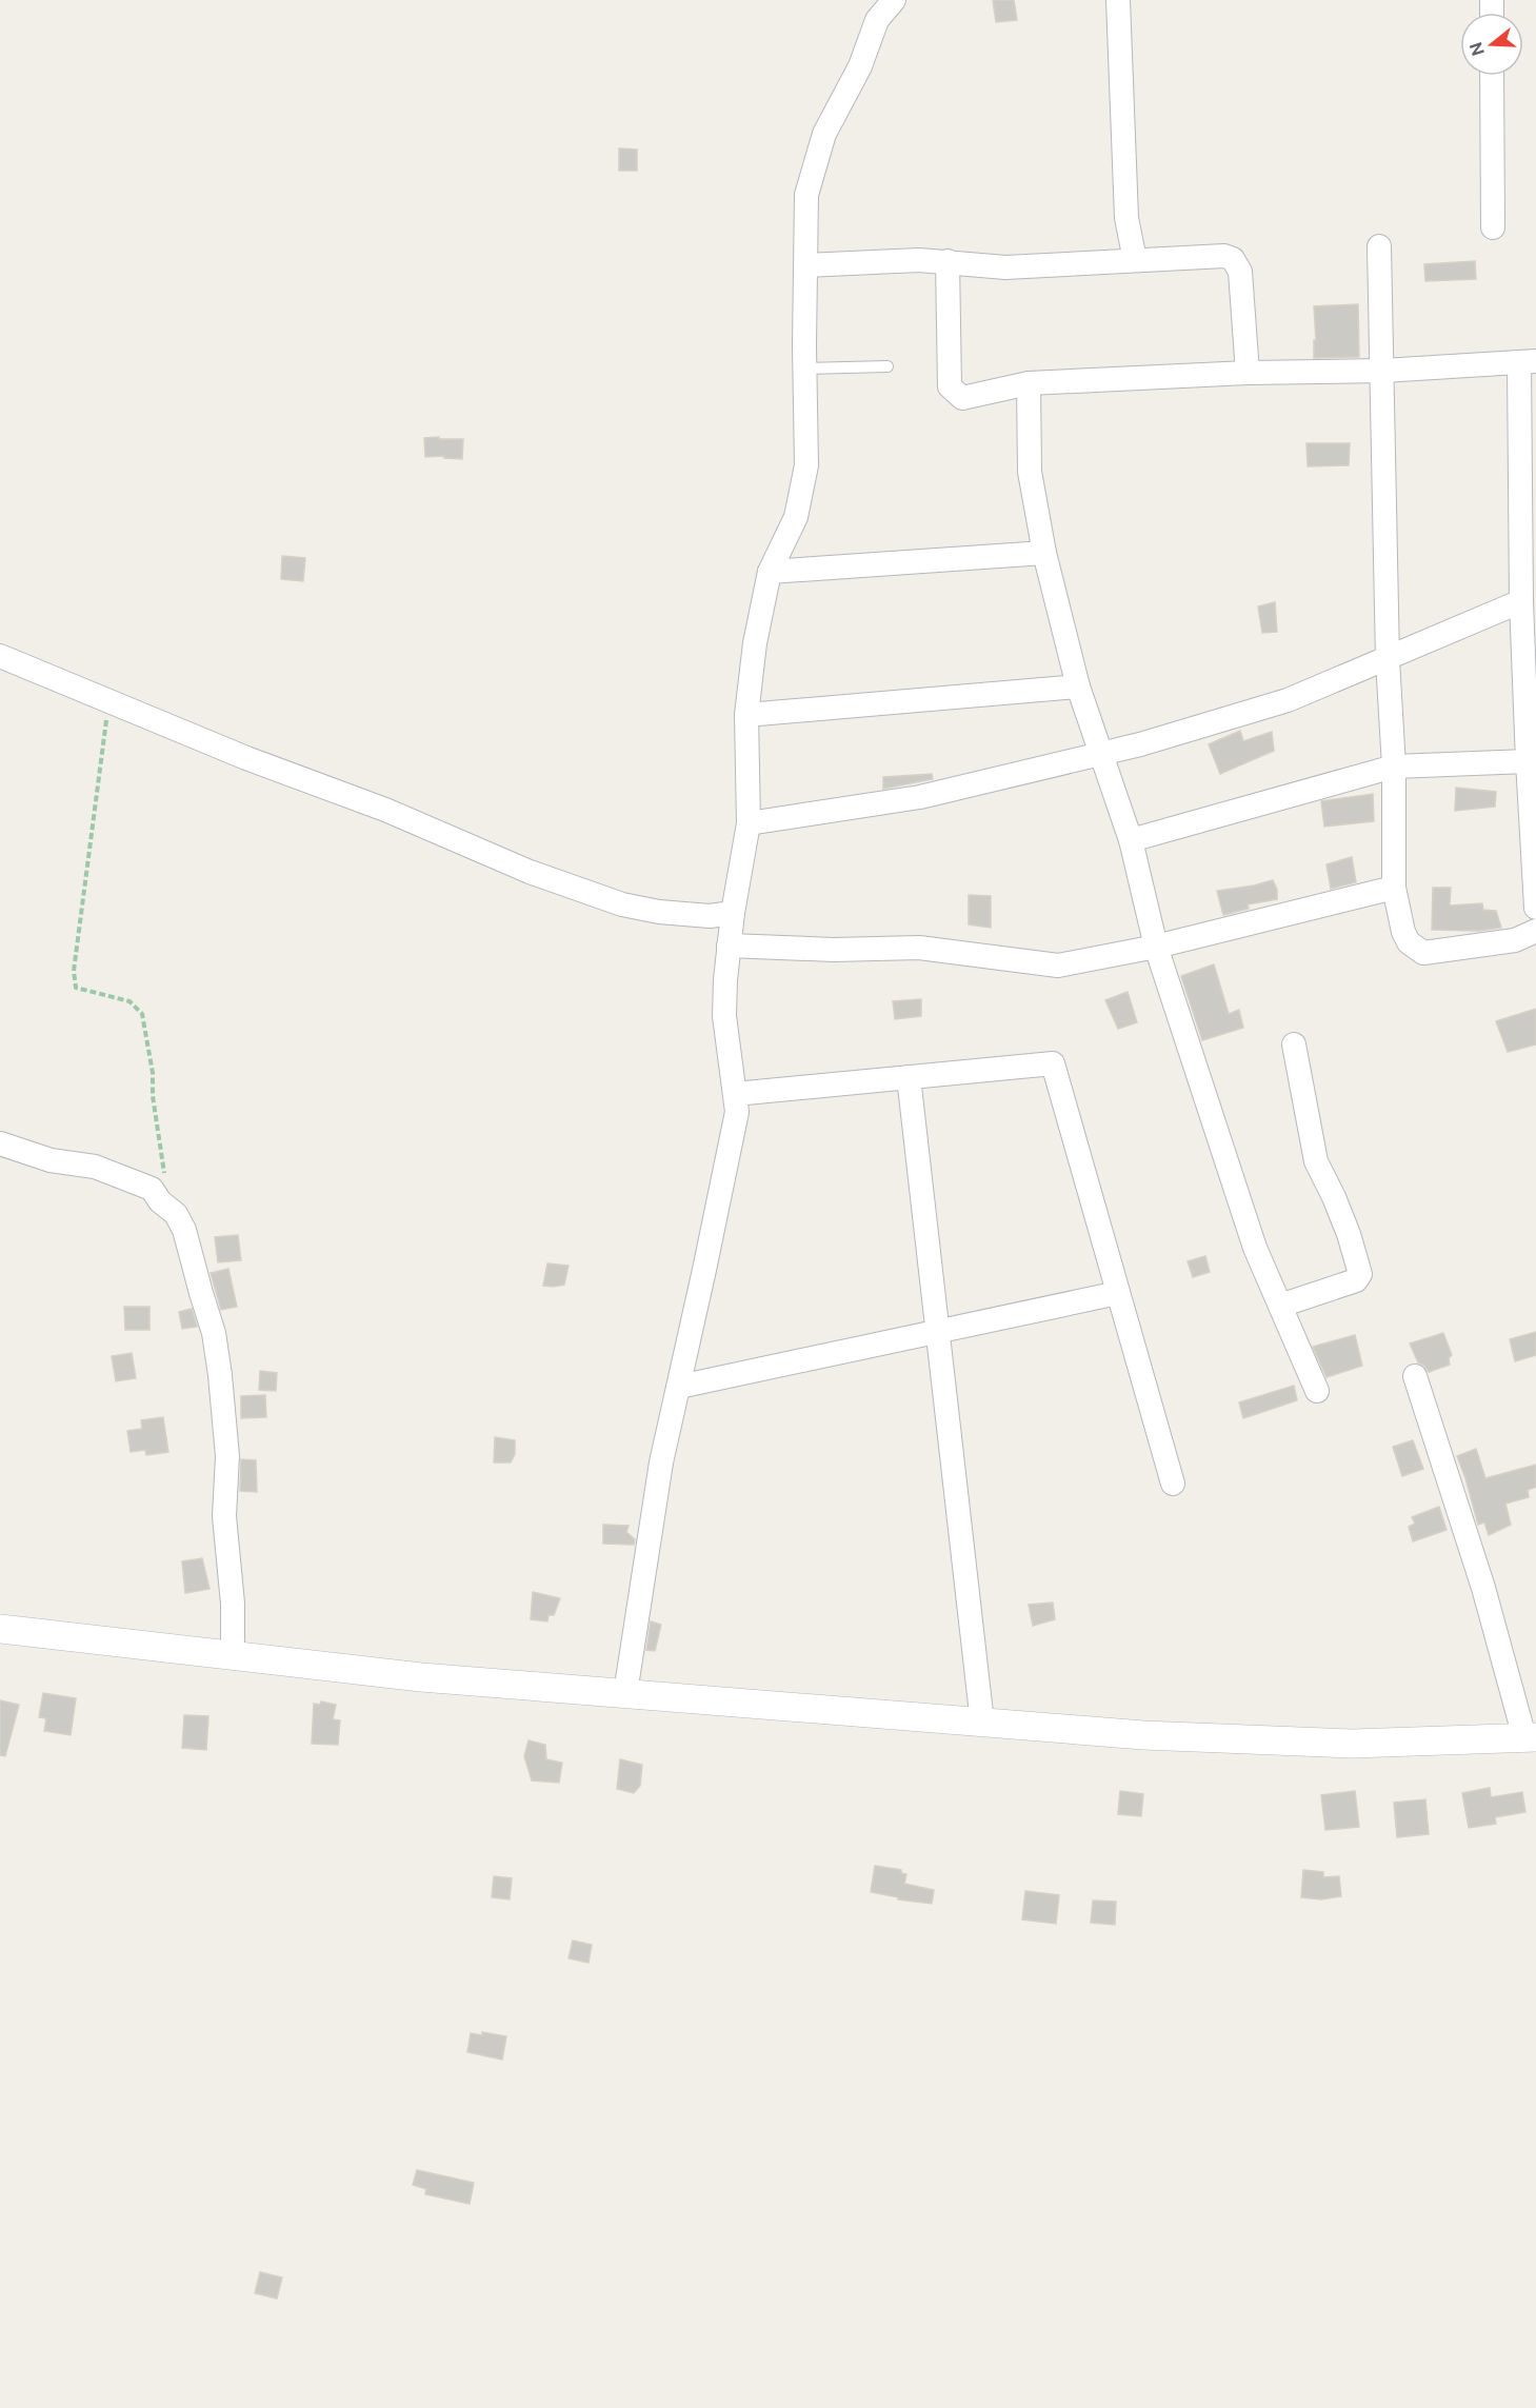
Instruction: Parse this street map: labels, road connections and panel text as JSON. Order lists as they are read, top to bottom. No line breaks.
{"north":"left"}
